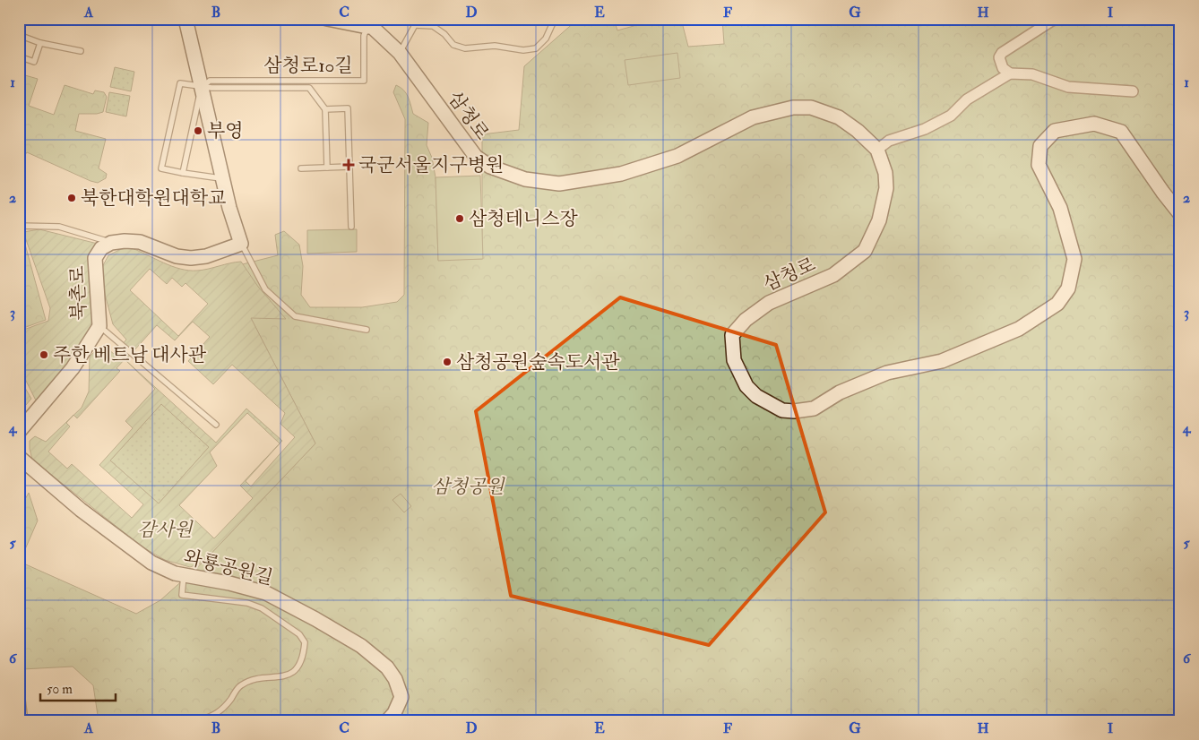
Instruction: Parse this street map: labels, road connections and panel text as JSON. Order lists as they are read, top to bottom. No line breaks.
{"streets":{"street":["삼청로","북촌로","와룡공원길"],"lane":["삼청로10길"]},"crossings":[["삼청로10길","삼청로"]],"parks":["삼청공원","감사원"],"places":{"other":["부영","북한대학원대학교","삼청테니스장","주한 베트남 대사관","삼청공원숲속도서관"],"health":["국군서울지구병원"]},"scale_bar":"50 m","grid":{"columns":["A","B","C","D","E","F","G","H","I"],"rows":["1","2","3","4","5","6"]}}
